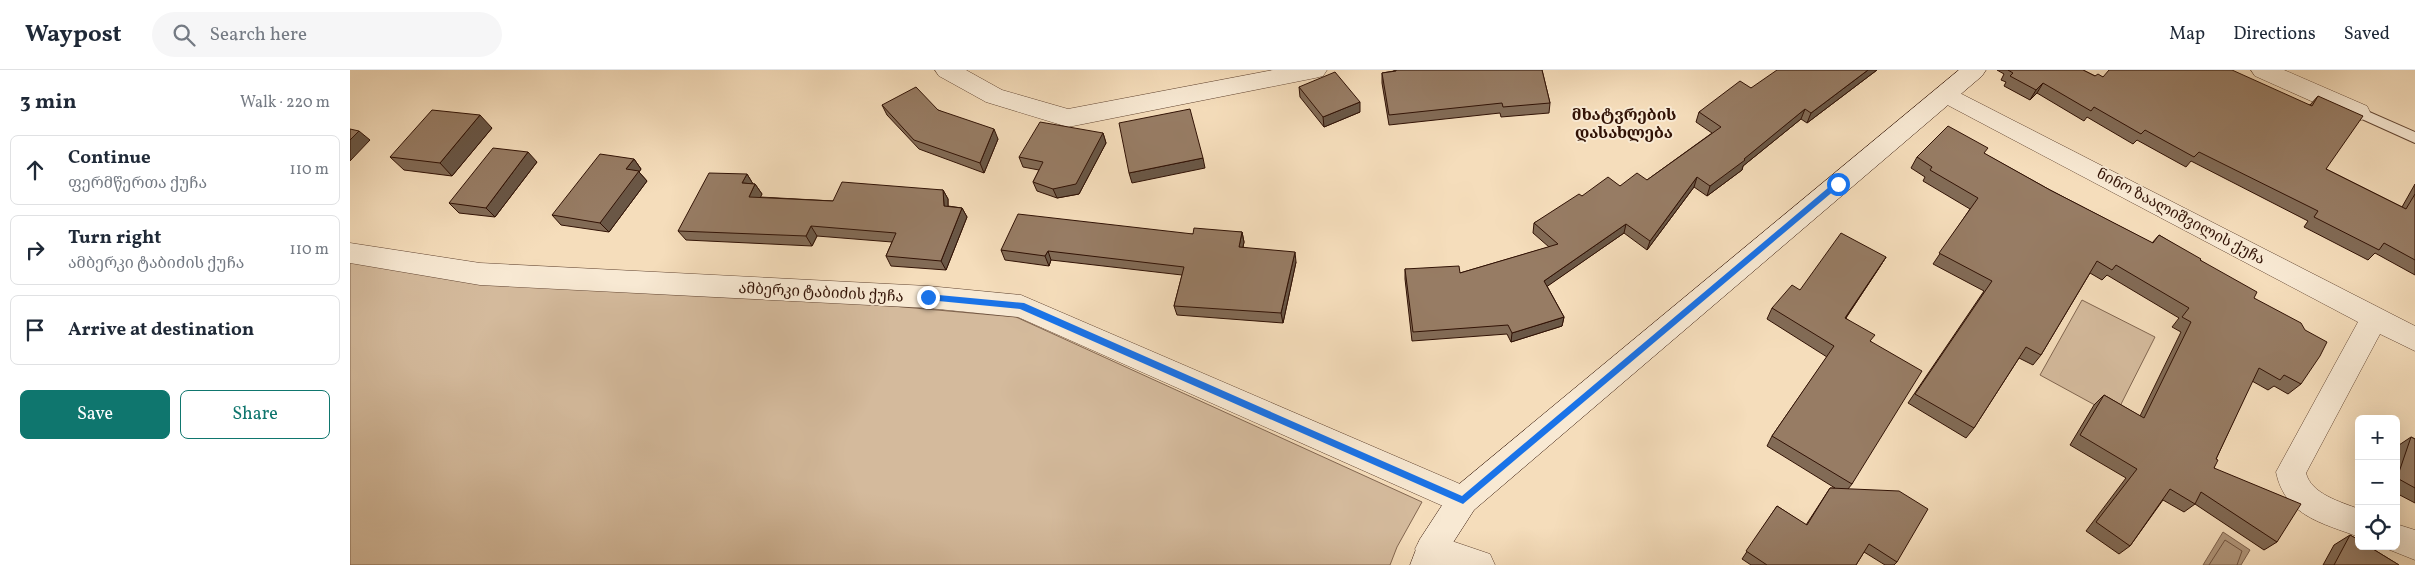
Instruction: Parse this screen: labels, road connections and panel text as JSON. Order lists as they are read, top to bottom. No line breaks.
{"streets":{"street":["ნინო ზაალიშვილის ქუჩა","ამბერკი ტაბიძის ქუჩა"]},"districts":["მხატვრების დასახლება"],"page":{"header":"Waypost","search":"Search here","nav":["Map","Directions","Saved"],"heading":["3 min","Walk · 220 m"],"list":[["Continue","ფერმწერთა ქუჩა","110 m"],["Turn right","ამბერკი ტაბიძის ქუჩა","110 m"],"Arrive at destination"],"buttons":["Save","Share"],"map_buttons":["+","−"]}}
